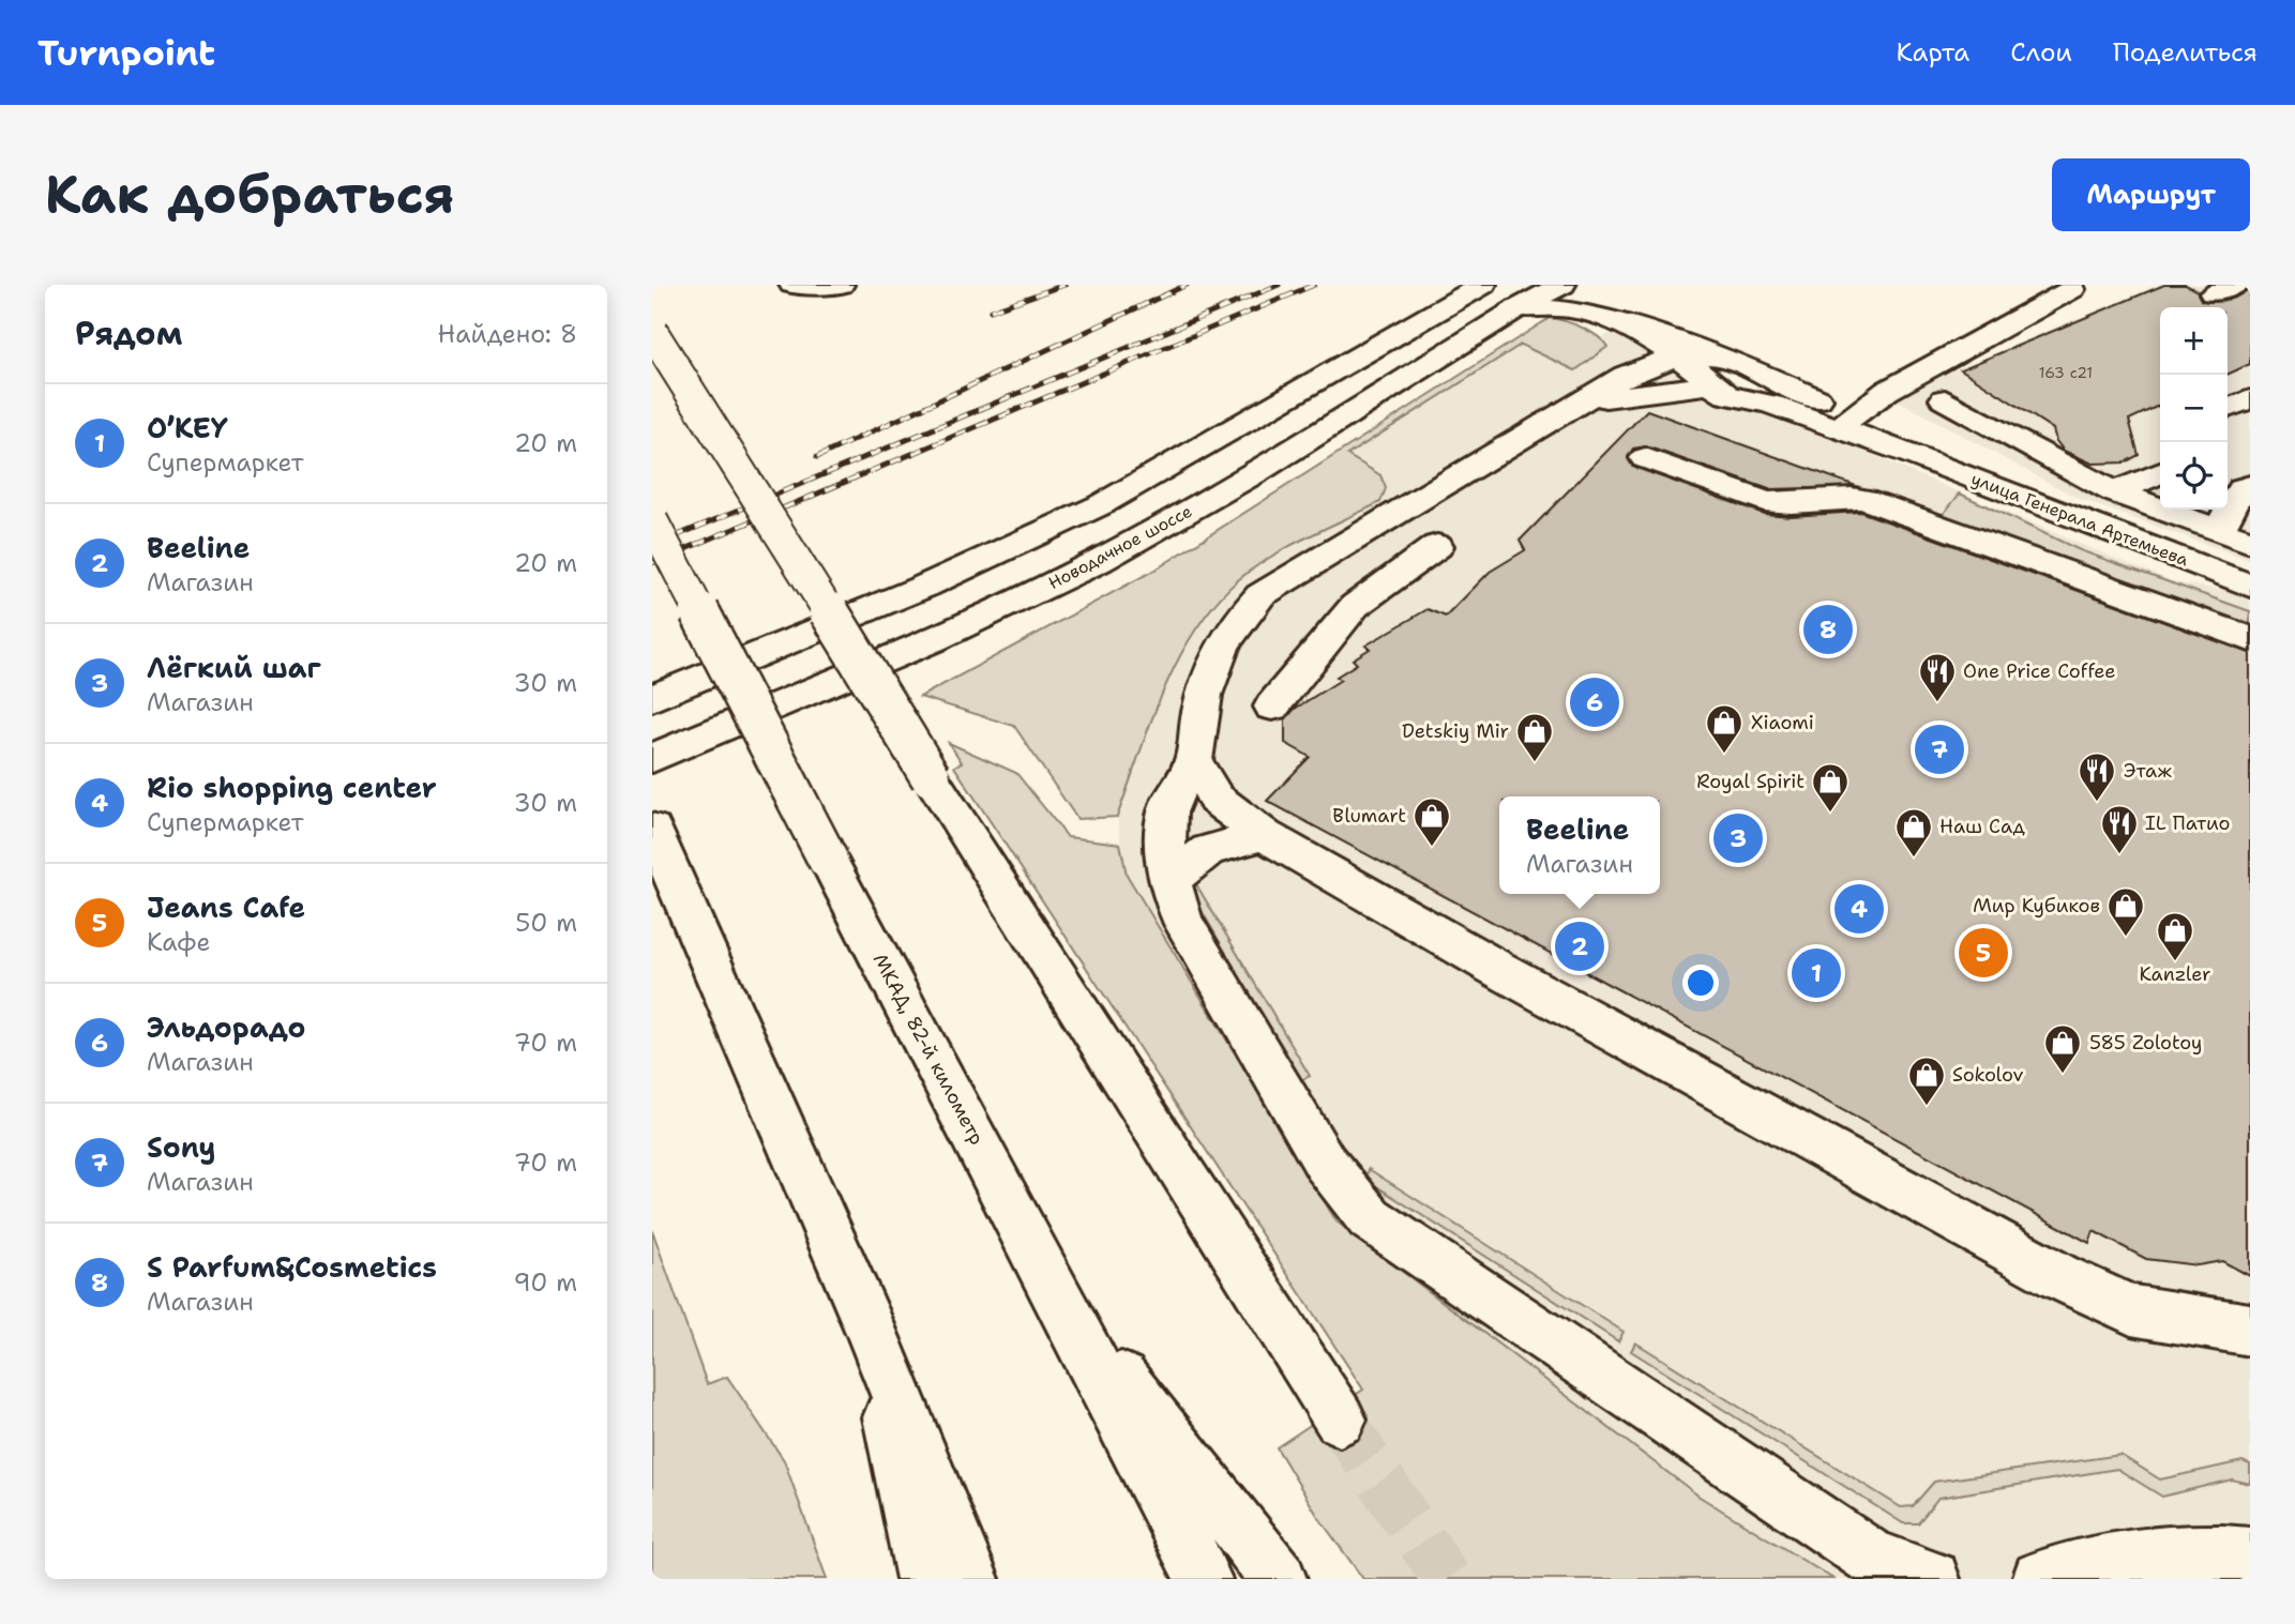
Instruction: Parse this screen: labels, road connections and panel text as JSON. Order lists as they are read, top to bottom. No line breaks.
{"streets":{"main road":["улица Генерала Артемьева","Новодачное шоссе","МКАД, 82-й километр"]},"places":{"restaurant":["One Price Coffee","Этаж","IL Патио"],"shop":["Xiaomi","Detskiy Mir","Royal Spirit","Blumart","Наш Сад","Мир Кубиков","Kanzler","585 Zolotoy","Sokolov"]},"house_numbers":["163 с21"],"page":{"header":"Turnpoint","nav":["Карта","Слои","Поделиться"],"buttons":"Маршрут","title":"Как добраться","heading":["Рядом","Найдено: 8"],"map_buttons":["+","−"],"list":[{"mark":"1","name":"O’KEY","note":"Супермаркет","value":"20 m"},{"mark":"2","name":"Beeline","note":"Магазин","value":"20 m"},{"mark":"3","name":"Лёгкий шаг","note":"Магазин","value":"30 m"},{"mark":"4","name":"Rio shopping center","note":"Супермаркет","value":"30 m"},{"mark":"5","name":"Jeans Cafe","note":"Кафе","value":"50 m"},{"mark":"6","name":"Эльдорадо","note":"Магазин","value":"70 m"},{"mark":"7","name":"Sony","note":"Магазин","value":"70 m"},{"mark":"8","name":"S Parfum&Cosmetics","note":"Магазин","value":"90 m"}],"pins":["8","6","7","3","4","2","5","1"],"popup":["Beeline","Магазин"]}}
